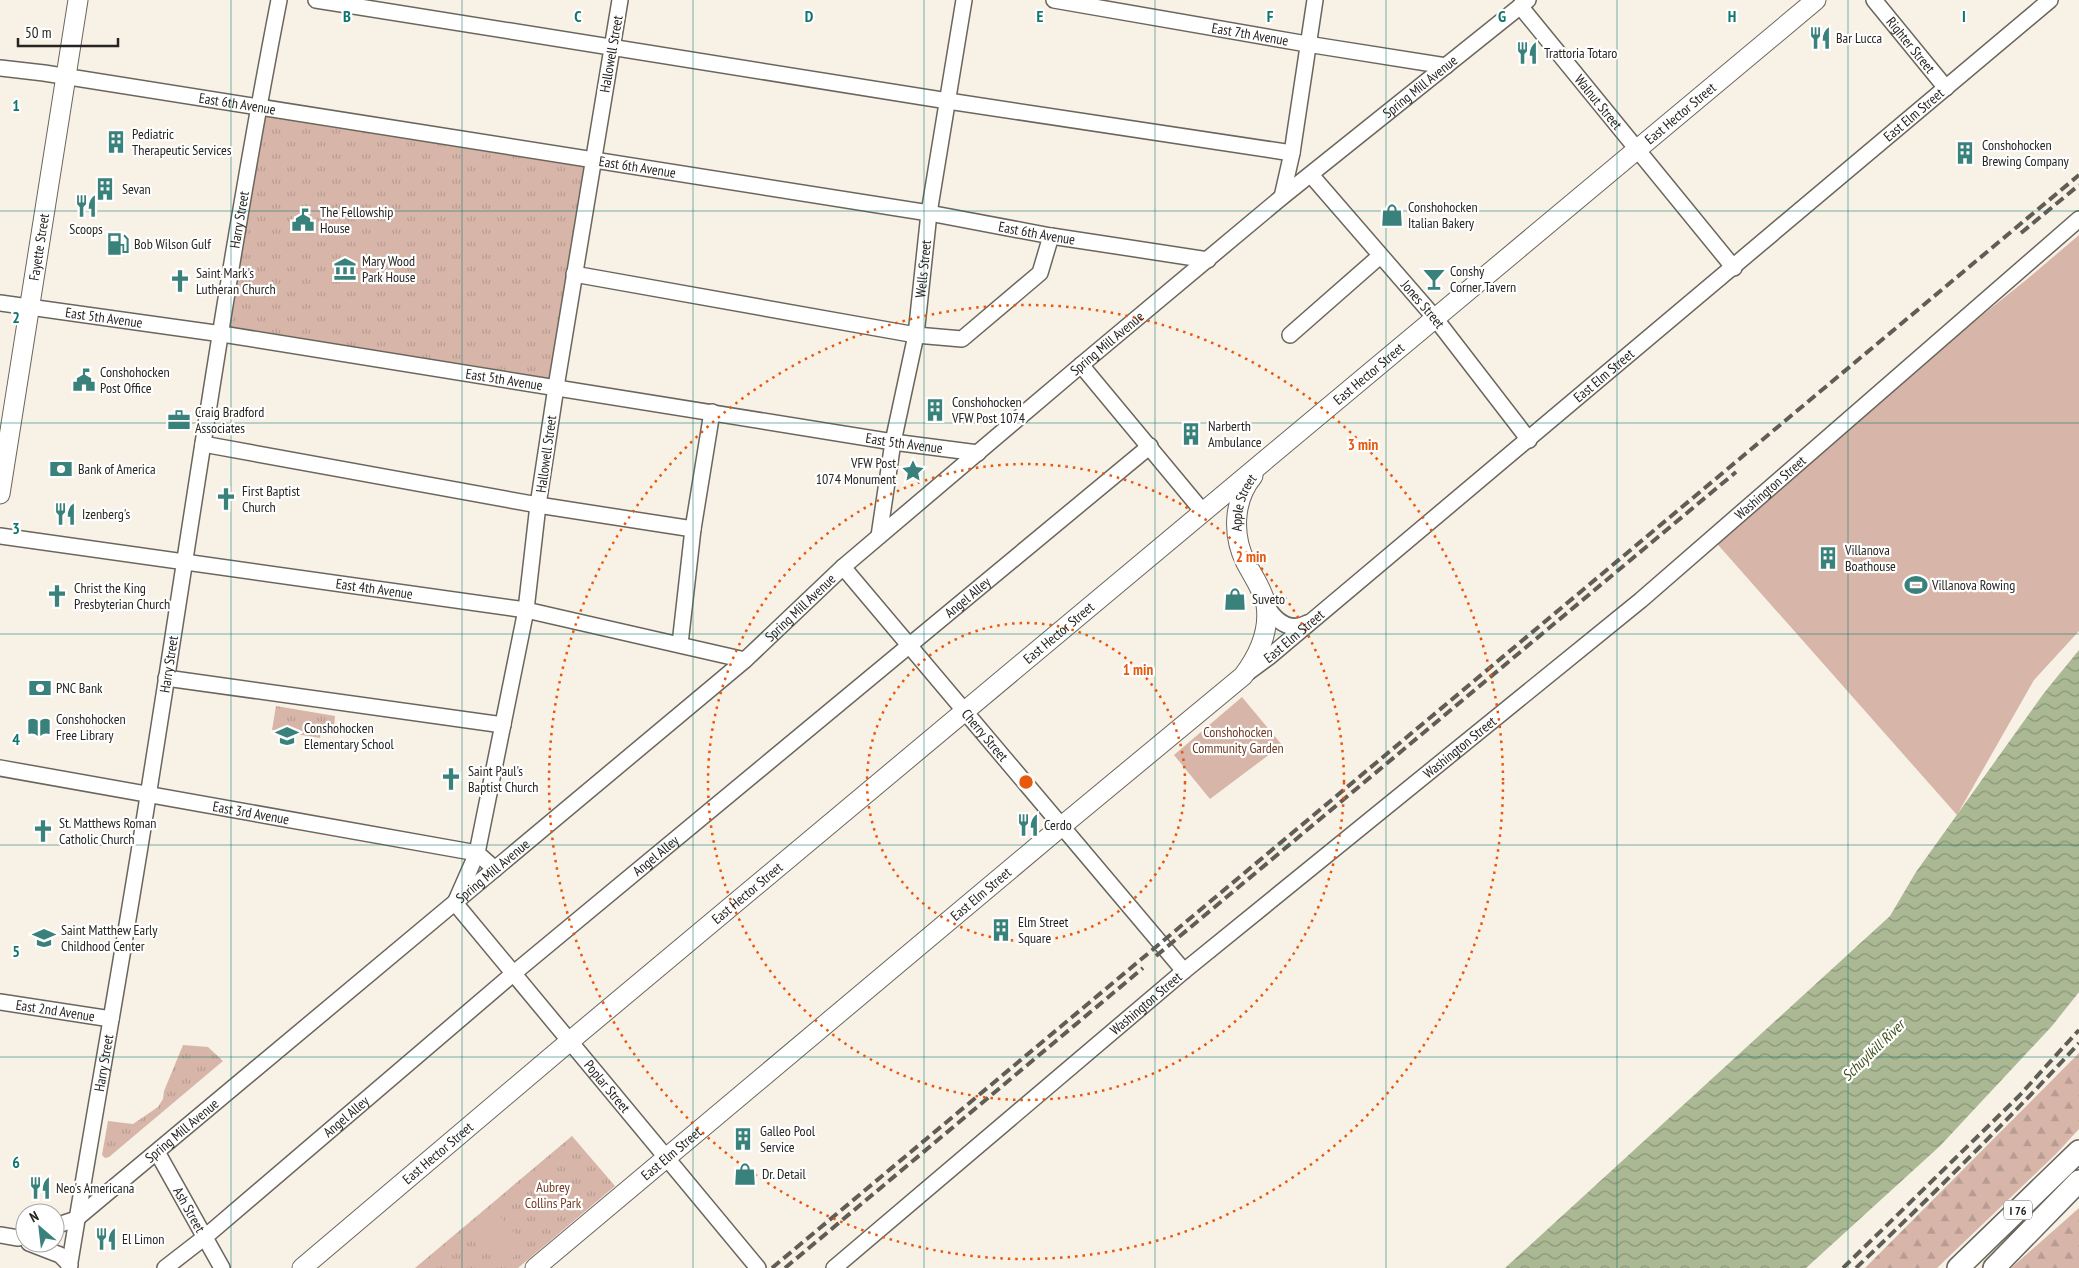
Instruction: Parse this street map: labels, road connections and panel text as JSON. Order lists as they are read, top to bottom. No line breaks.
{"streets":{"highway":["I 76"],"main road":["East Hector Street","East Elm Street","Fayette Street","Apple Street"],"street":["East 7th Avenue","Righter Street","Hallowell Street","Spring Mill Avenue","Walnut Street","East 6th Avenue","Harry Street","Wells Street","Jones Street","East 5th Avenue","Washington Street","East 4th Avenue","Angel Alley","Cherry Street","East 3rd Avenue","East 2nd Avenue","Poplar Street","Ash Street"]},"crossings":[["East 7th Avenue","Spring Mill Avenue"],["Righter Street","East Elm Street"],["Hallowell Street","Spring Mill Avenue"],["Hallowell Street","East 6th Avenue"],["Hallowell Street","East 5th Avenue"],["Hallowell Street","East 4th Avenue"],["Hallowell Street","East 3rd Avenue"],["Hallowell Street","Poplar Street"],["Spring Mill Avenue","Walnut Street"],["Spring Mill Avenue","East 6th Avenue"],["Spring Mill Avenue","Harry Street"],["Spring Mill Avenue","Wells Street"],["Spring Mill Avenue","Jones Street"],["Spring Mill Avenue","East 5th Avenue"],["Spring Mill Avenue","East 4th Avenue"],["Spring Mill Avenue","Cherry Street"],["Spring Mill Avenue","Poplar Street"],["Spring Mill Avenue","Ash Street"],["Walnut Street","East Hector Street"],["Walnut Street","East Elm Street"],["East 6th Avenue","Harry Street"],["East 6th Avenue","Fayette Street"],["East 6th Avenue","Wells Street"],["East Hector Street","Jones Street"],["East Hector Street","Apple Street"],["East Hector Street","Cherry Street"],["East Hector Street","Poplar Street"],["East Elm Street","Jones Street"],["East Elm Street","Apple Street"],["East Elm Street","Cherry Street"],["East Elm Street","Poplar Street"],["Harry Street","East 5th Avenue"],["Harry Street","East 4th Avenue"],["Harry Street","East 3rd Avenue"],["Harry Street","East 2nd Avenue"],["Fayette Street","East 5th Avenue"],["Wells Street","East 5th Avenue"],["Washington Street","Cherry Street"],["Angel Alley","Cherry Street"],["Angel Alley","Poplar Street"],["Angel Alley","Ash Street"]],"water":["Schuylkill River"],"parks":["Conshohocken Community Garden","Aubrey Collins Park"],"places":{"restaurant":["Bar Lucca","Trattoria Totaro","Scoops","Izenberg's","Cerdo","Neo's Americana","El Limon"],"building":["Pediatric Therapeutic Services","Conshohocken Brewing Company","Sevan","Conshohocken VFW Post 1074","Narberth Ambulance","Villanova Boathouse","Elm Street Square","Galleo Pool Service"],"shop":["Conshohocken Italian Bakery","Suveto","Dr. Detail"],"public building":["The Fellowship House","Conshohocken Post Office"],"fuel station":["Bob Wilson Gulf"],"museum":["Mary Wood Park House"],"bar":["Conshy Corner Tavern"],"church":["Saint Mark's Lutheran Church","First Baptist Church","Christ the King Presbyterian Church","Saint Paul's Baptist Church","St. Matthews Roman Catholic Church"],"office":["Craig Bradford Associates"],"bank":["Bank of America","PNC Bank"],"place":["VFW Post 1074 Monument"],"sports":["Villanova Rowing"],"library":["Conshohocken Free Library"],"school or university":["Conshohocken Elementary School","Saint Matthew Early Childhood Center"]},"scale_bar":"50 m","north":"top left","grid":{"columns":["B","C","D","E","F","G","H","I"],"rows":["1","2","3","4","5","6"]},"rings":["3 min","2 min","1 min"]}
